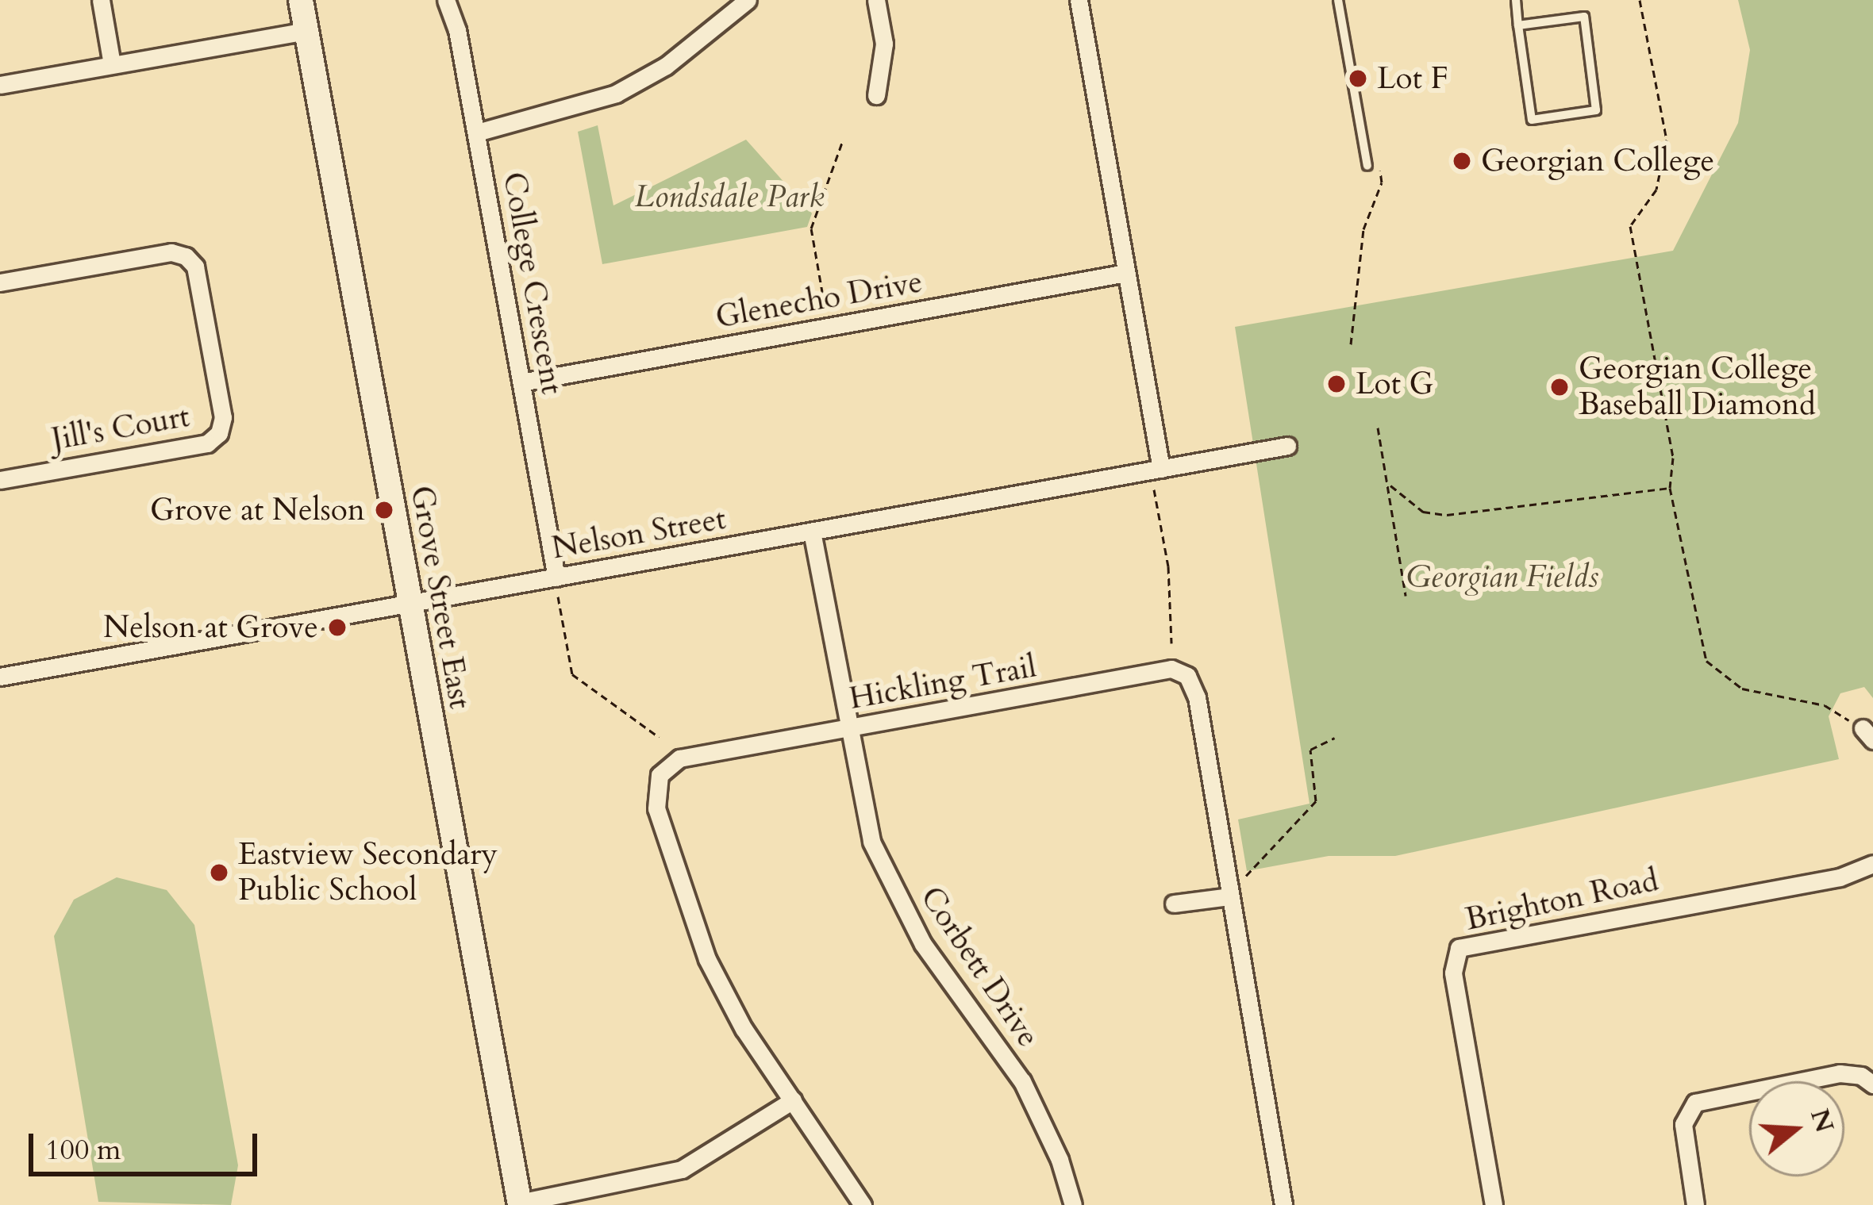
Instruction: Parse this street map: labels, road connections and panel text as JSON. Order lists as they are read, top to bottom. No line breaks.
{"streets":{"street":["College Crescent","Glenecho Drive","Jill's Court","Nelson Street","Grove Street East","Hickling Trail","Brighton Road","Corbett Drive"]},"crossings":[["College Crescent","Glenecho Drive"],["College Crescent","Nelson Street"],["Nelson Street","Grove Street East"],["Nelson Street","Corbett Drive"],["Hickling Trail","Corbett Drive"]],"parks":["Londsdale Park","Georgian Fields"],"places":["Lot F","Georgian College","Lot G","Georgian College Baseball Diamond","Grove at Nelson","Nelson at Grove","Eastview Secondary Public School"],"scale_bar":"100 m","north":"right"}
